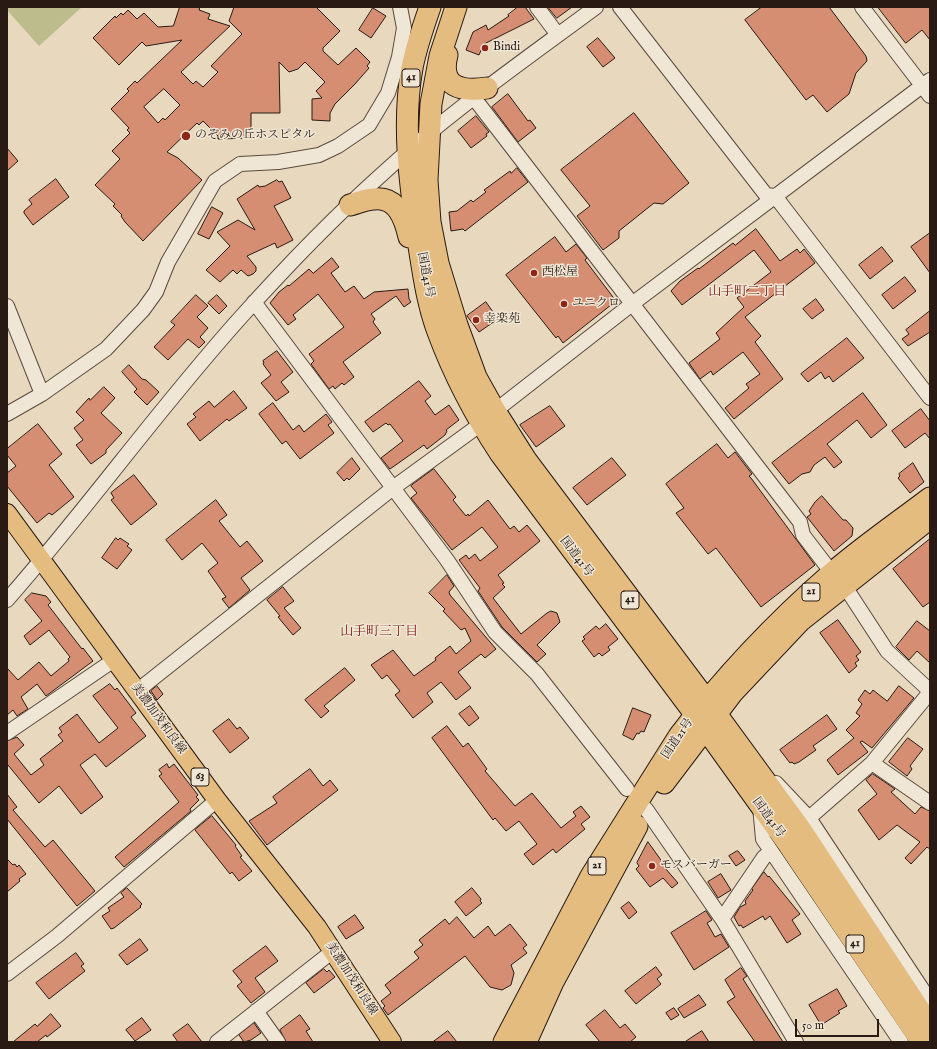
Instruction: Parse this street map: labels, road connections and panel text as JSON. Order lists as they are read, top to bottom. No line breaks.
{"streets":{"highway":["41","国道41号","21","国道21号"],"main road":["美濃加茂和良線","63"]},"crossings":[["国道41号","国道21号"]],"districts":["山手町二丁目","山手町三丁目"],"places":["Bindi","のぞみの丘ホスピタル","西松屋","ユニクロ","幸楽苑","モスバーガー"],"scale_bar":"50 m"}
